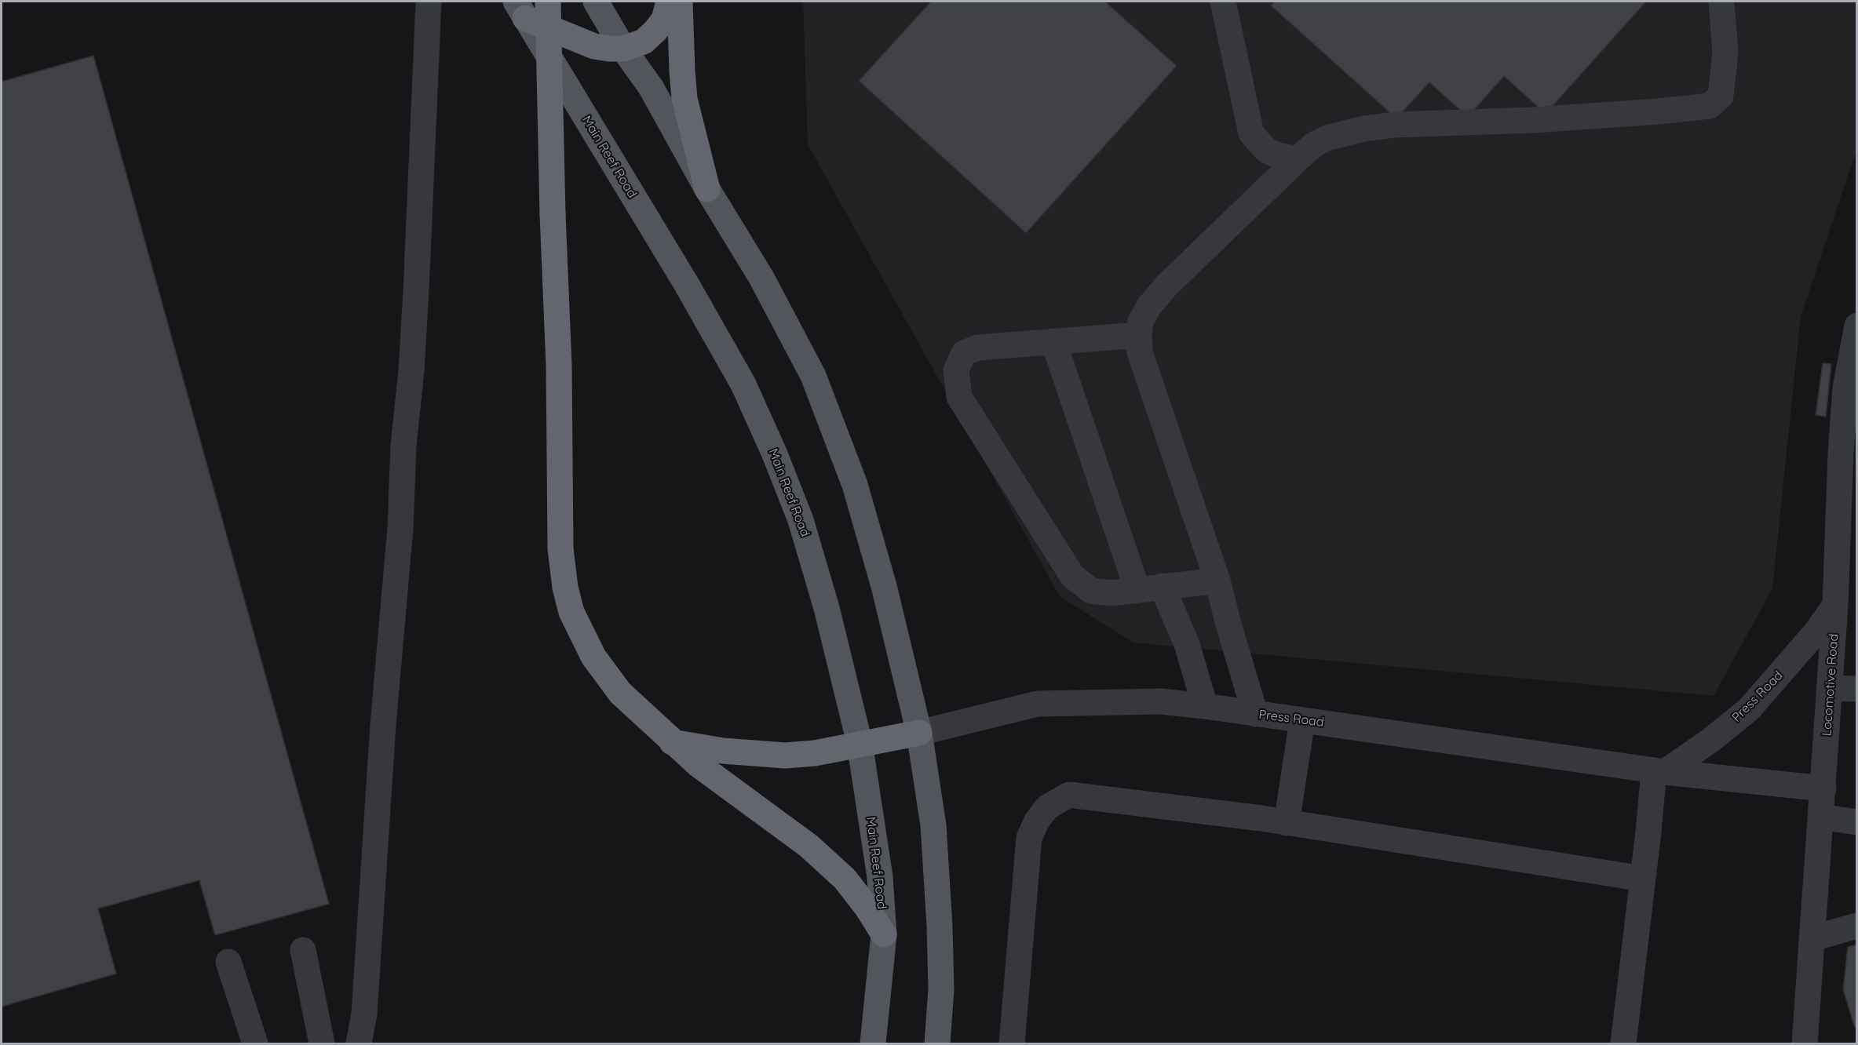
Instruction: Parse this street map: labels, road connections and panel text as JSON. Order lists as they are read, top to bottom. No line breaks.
{"streets":{"main road":["Main Reef Road"],"street":["Locomotive Road","Press Road"]},"crossings":[["Locomotive Road","Press Road"]]}
